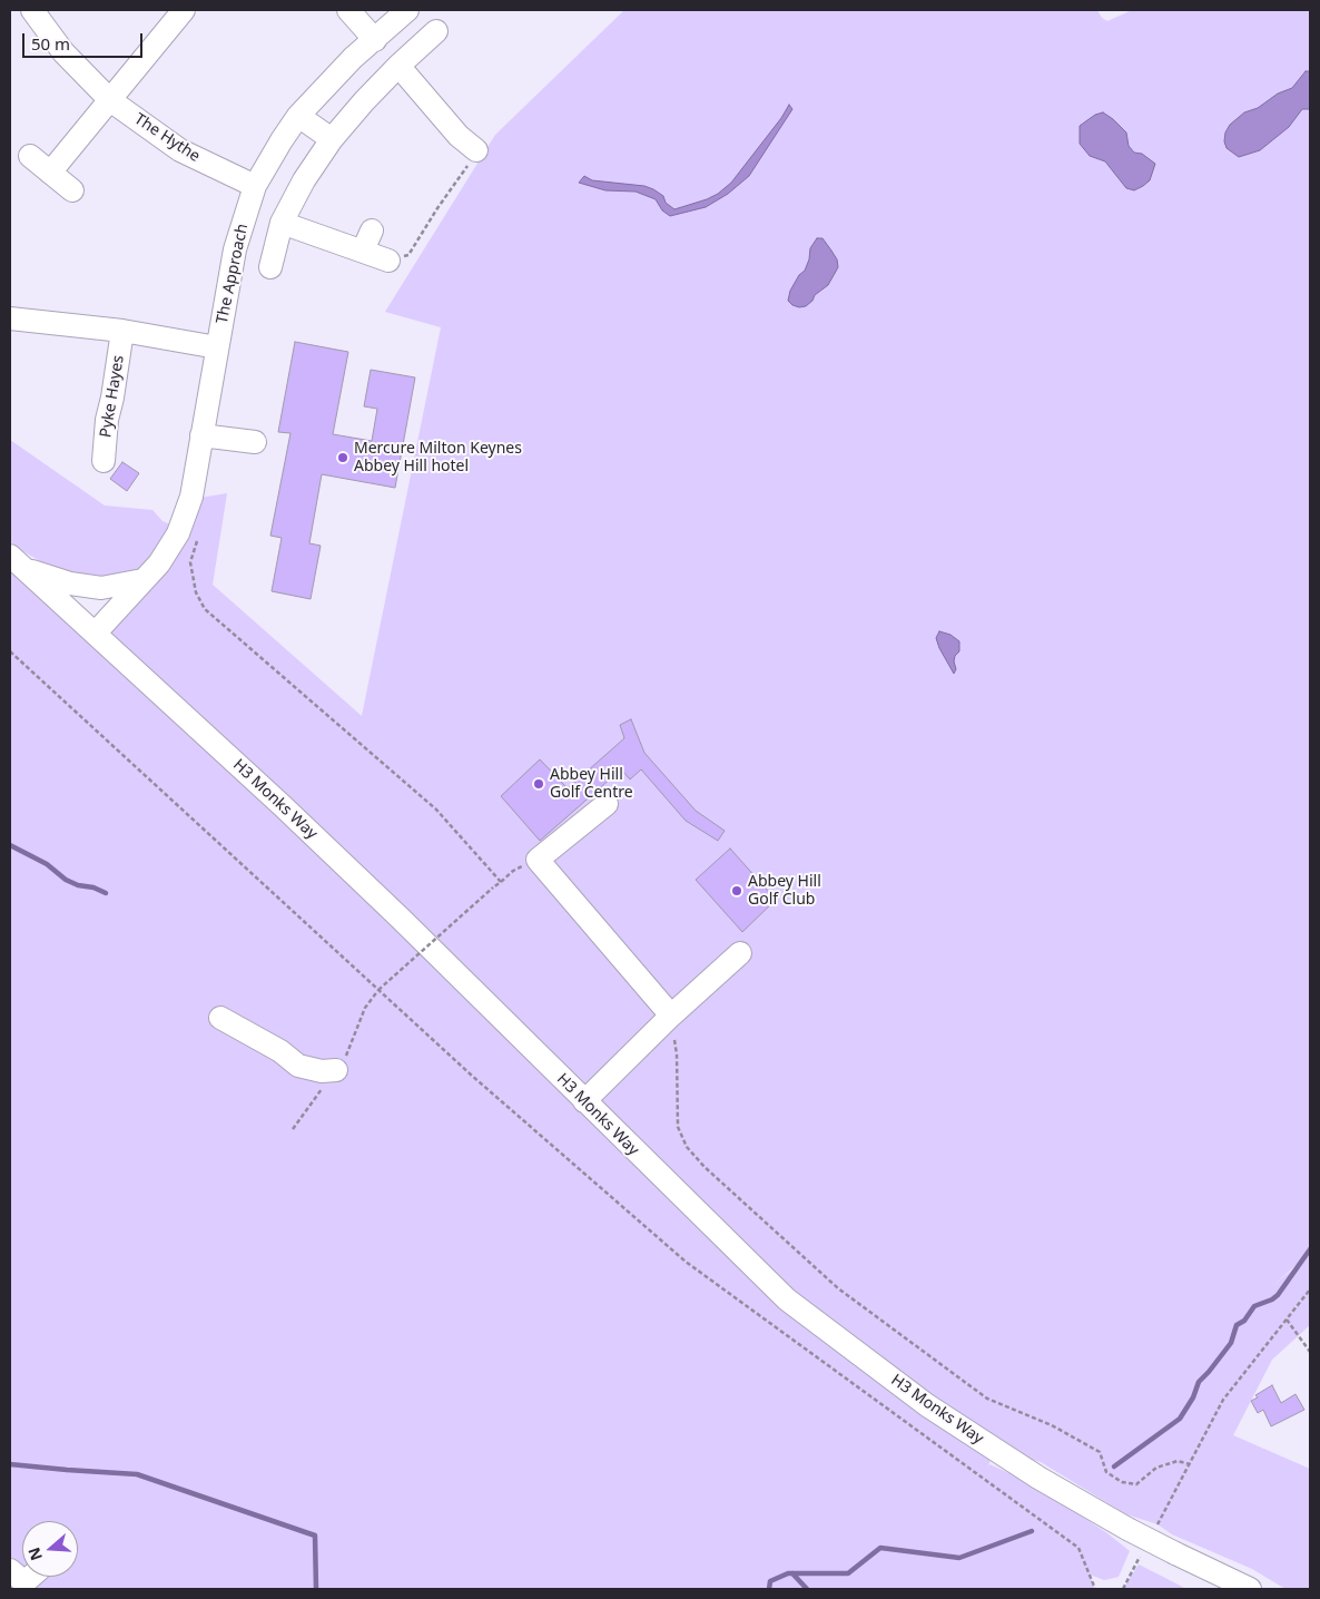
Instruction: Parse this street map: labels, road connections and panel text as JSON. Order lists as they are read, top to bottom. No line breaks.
{"streets":{"street":["The Hythe","The Approach","Pyke Hayes","H3 Monks Way"]},"crossings":[["The Hythe","The Approach"],["The Approach","H3 Monks Way"]],"places":["Mercure Milton Keynes Abbey Hill hotel","Abbey Hill Golf Centre","Abbey Hill Golf Club"],"scale_bar":"50 m","north":"left"}
